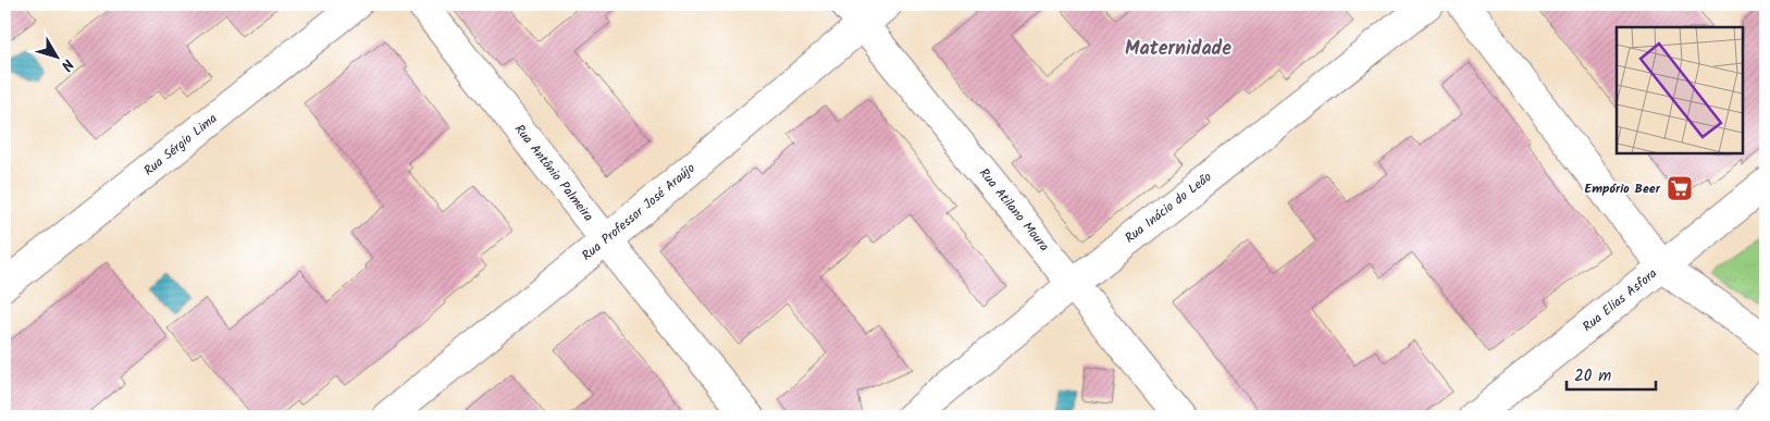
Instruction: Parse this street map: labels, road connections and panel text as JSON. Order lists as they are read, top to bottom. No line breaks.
{"streets":{"street":["Rua Sérgio Lima","Rua Antônio Palmeira","Rua Inácio do Leão","Rua Atilano Moura","Rua Professor José Araújo","Rua Elias Asfora"]},"crossings":[["Rua Antônio Palmeira","Rua Professor José Araújo"],["Rua Inácio do Leão","Rua Atilano Moura"],["Rua Atilano Moura","Rua Professor José Araújo"]],"districts":["Maternidade"],"places":{"supermarket":["Empório Beer"]},"scale_bar":"20 m","north":"bottom right"}
